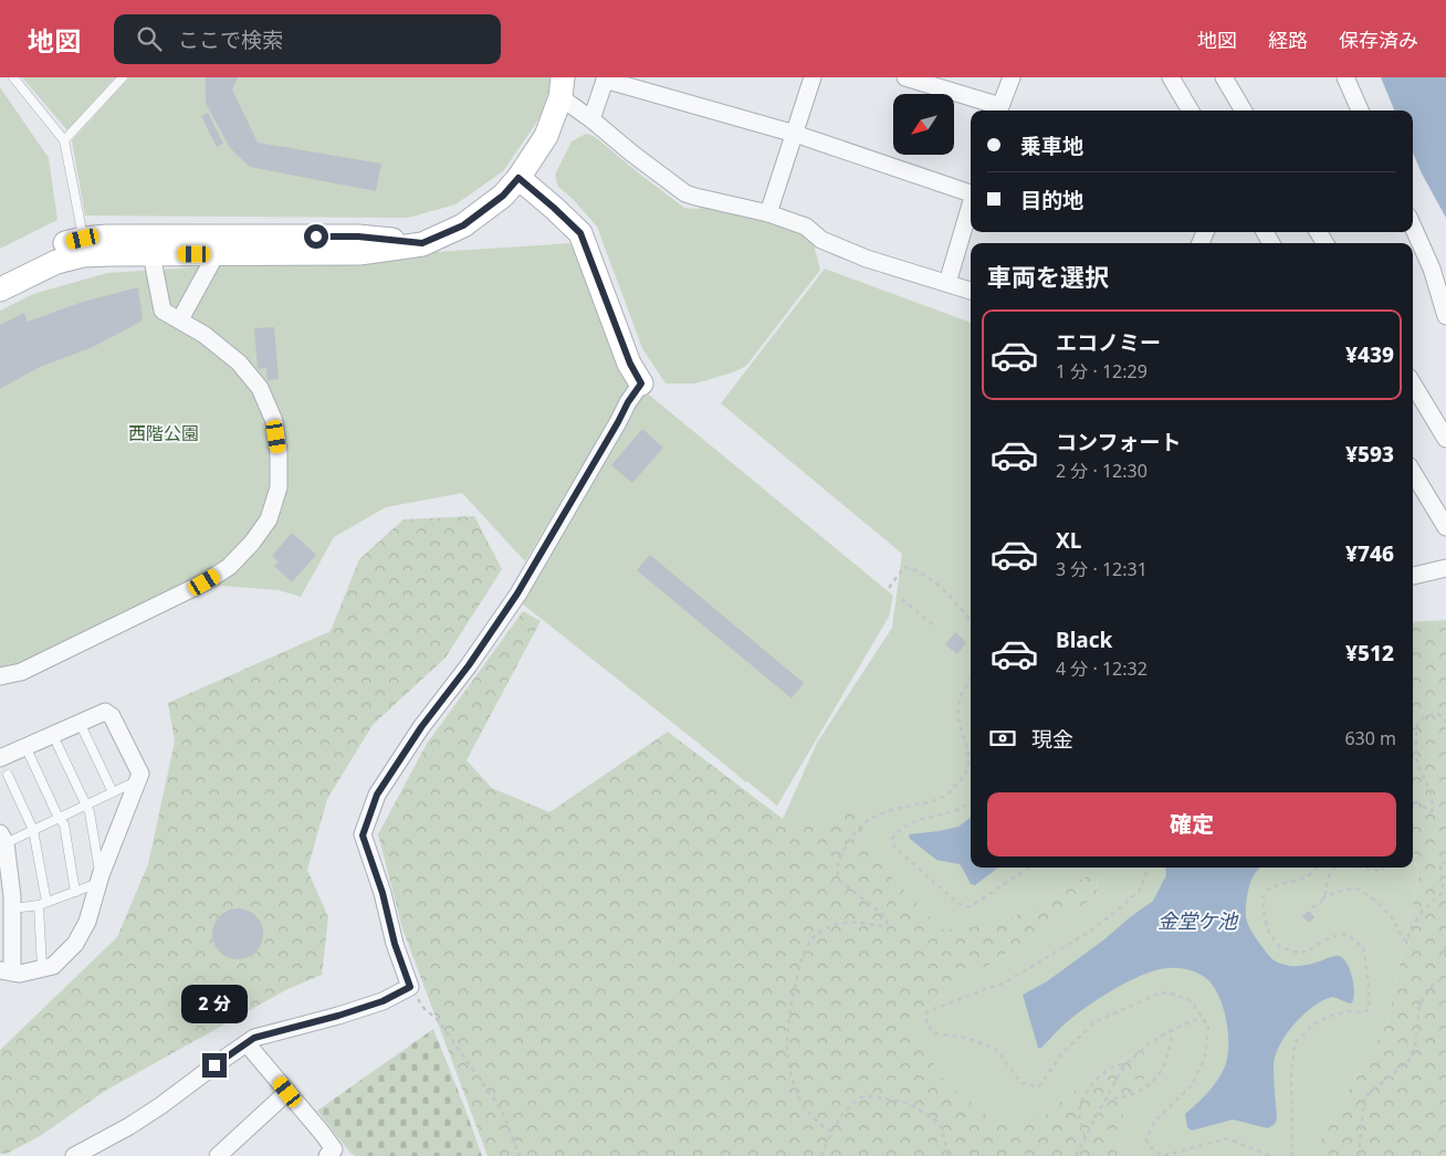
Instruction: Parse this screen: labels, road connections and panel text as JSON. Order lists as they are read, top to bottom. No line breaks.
{"water":["金堂ケ池"],"parks":["西階公園"],"north":"bottom left","page":{"header":"地図","search":"ここで検索","nav":["地図","経路","保存済み"],"banner":["乗車地","目的地"],"heading":"車両を選択","list":[{"name":"エコノミー","note":"1 分 · 12:29","value":"¥439"},{"name":"コンフォート","note":"2 分 · 12:30","value":"¥593"},{"name":"XL","note":"3 分 · 12:31","value":"¥746"},{"name":"Black","note":"4 分 · 12:32","value":"¥512"}],"pay":["現金","630 m"],"buttons":"確定","bubble":"2 分"}}
